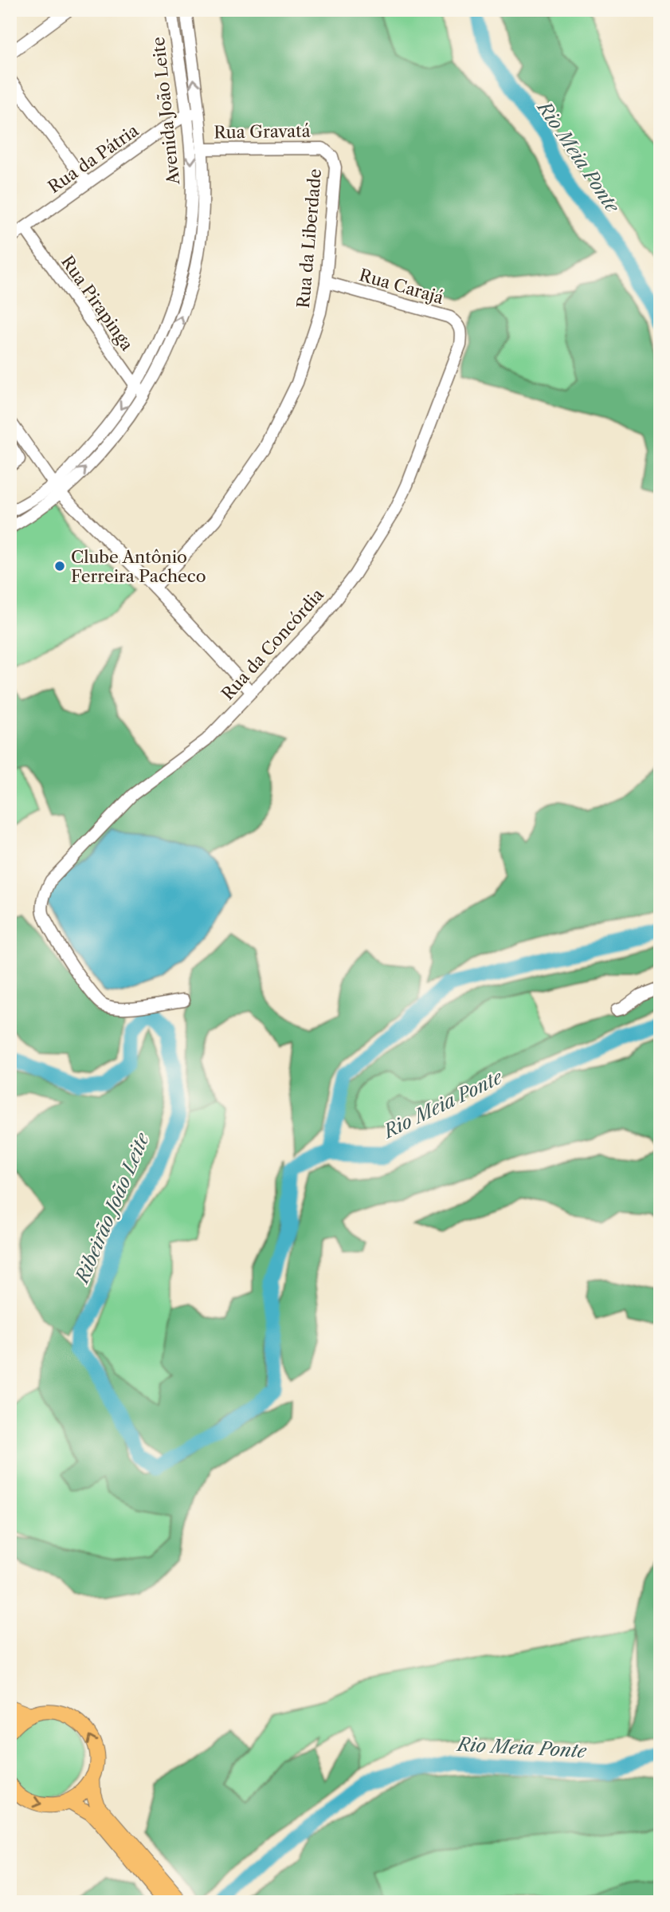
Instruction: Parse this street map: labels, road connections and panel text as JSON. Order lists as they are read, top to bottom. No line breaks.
{"streets":{"street":["Avenida João Leite","Rua Gravatá","Rua da Pátria","Rua da Liberdade","Rua Carajá","Rua Pirapinga","Rua da Concórdia"]},"crossings":[["Avenida João Leite","Rua Gravatá"],["Avenida João Leite","Rua da Pátria"],["Avenida João Leite","Rua Pirapinga"],["Rua Gravatá","Rua da Liberdade"],["Rua da Pátria","Rua Pirapinga"],["Rua da Liberdade","Rua Carajá"],["Rua Carajá","Rua da Concórdia"]],"water":["Rio Meia Ponte","Ribeirão João Leite"],"places":["Clube Antônio Ferreira Pacheco"]}
